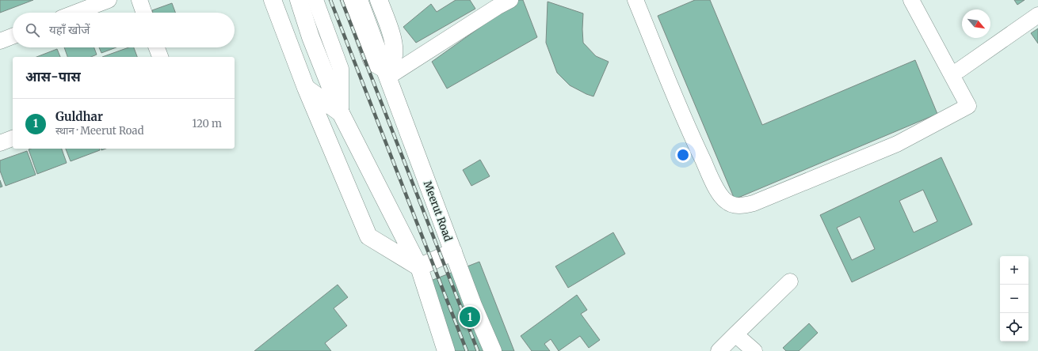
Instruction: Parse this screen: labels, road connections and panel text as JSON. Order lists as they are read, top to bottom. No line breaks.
{"streets":{"main road":["Meerut Road"]},"north":"bottom right","page":{"search":"यहाँ खोजें","heading":"आस-पास","list":[{"mark":"1","name":"Guldhar","note":"स्थान · Meerut Road","value":"120 m"}],"map_buttons":["+","−"],"pins":"1"}}
